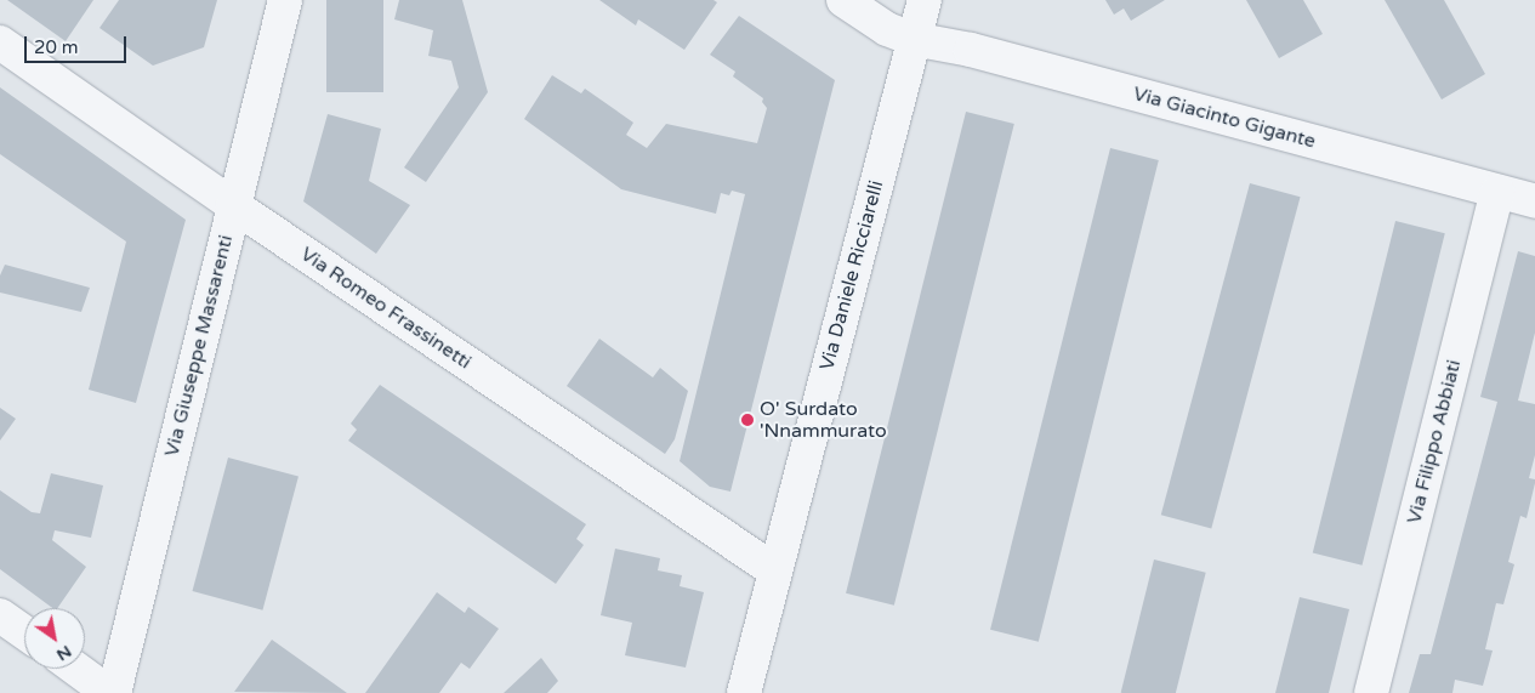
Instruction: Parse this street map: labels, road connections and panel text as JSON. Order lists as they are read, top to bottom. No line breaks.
{"streets":{"street":["Via Giacinto Gigante","Via Daniele Ricciarelli","Via Romeo Frassinetti","Via Giuseppe Massarenti","Via Filippo Abbiati"]},"crossings":[["Via Giacinto Gigante","Via Daniele Ricciarelli"],["Via Giacinto Gigante","Via Filippo Abbiati"],["Via Daniele Ricciarelli","Via Romeo Frassinetti"],["Via Romeo Frassinetti","Via Giuseppe Massarenti"]],"places":["O' Surdato 'Nnammurato"],"scale_bar":"20 m","north":"bottom right"}
